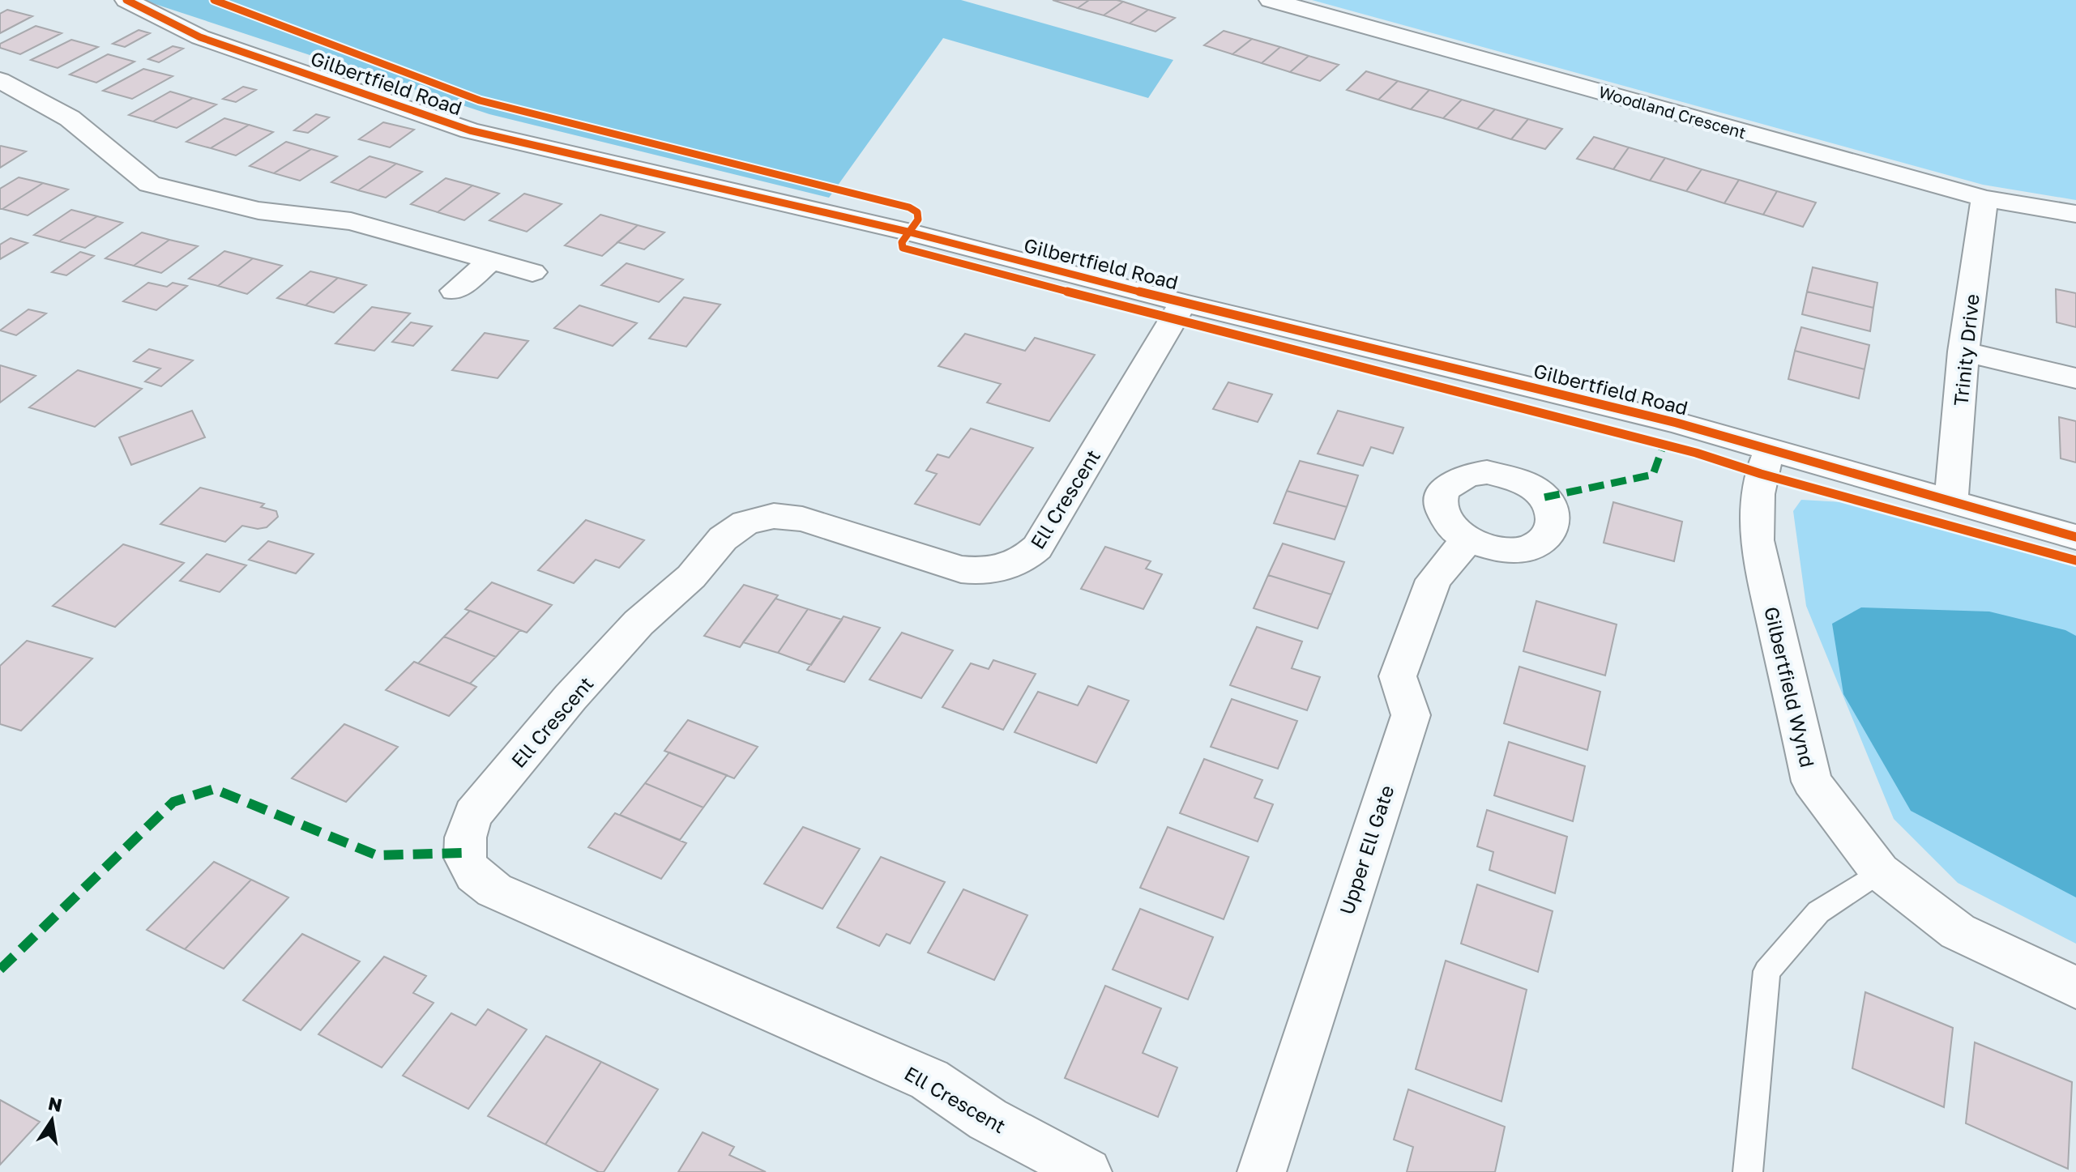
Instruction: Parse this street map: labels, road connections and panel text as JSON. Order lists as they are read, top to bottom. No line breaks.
{"streets":{"street":["Gilbertfield Road","Woodland Crescent","Trinity Drive","Ell Crescent","Gilbertfield Wynd","Upper Ell Gate"]},"crossings":[["Gilbertfield Road","Trinity Drive"],["Gilbertfield Road","Ell Crescent"],["Gilbertfield Road","Gilbertfield Wynd"],["Woodland Crescent","Trinity Drive"]],"north":"top"}
